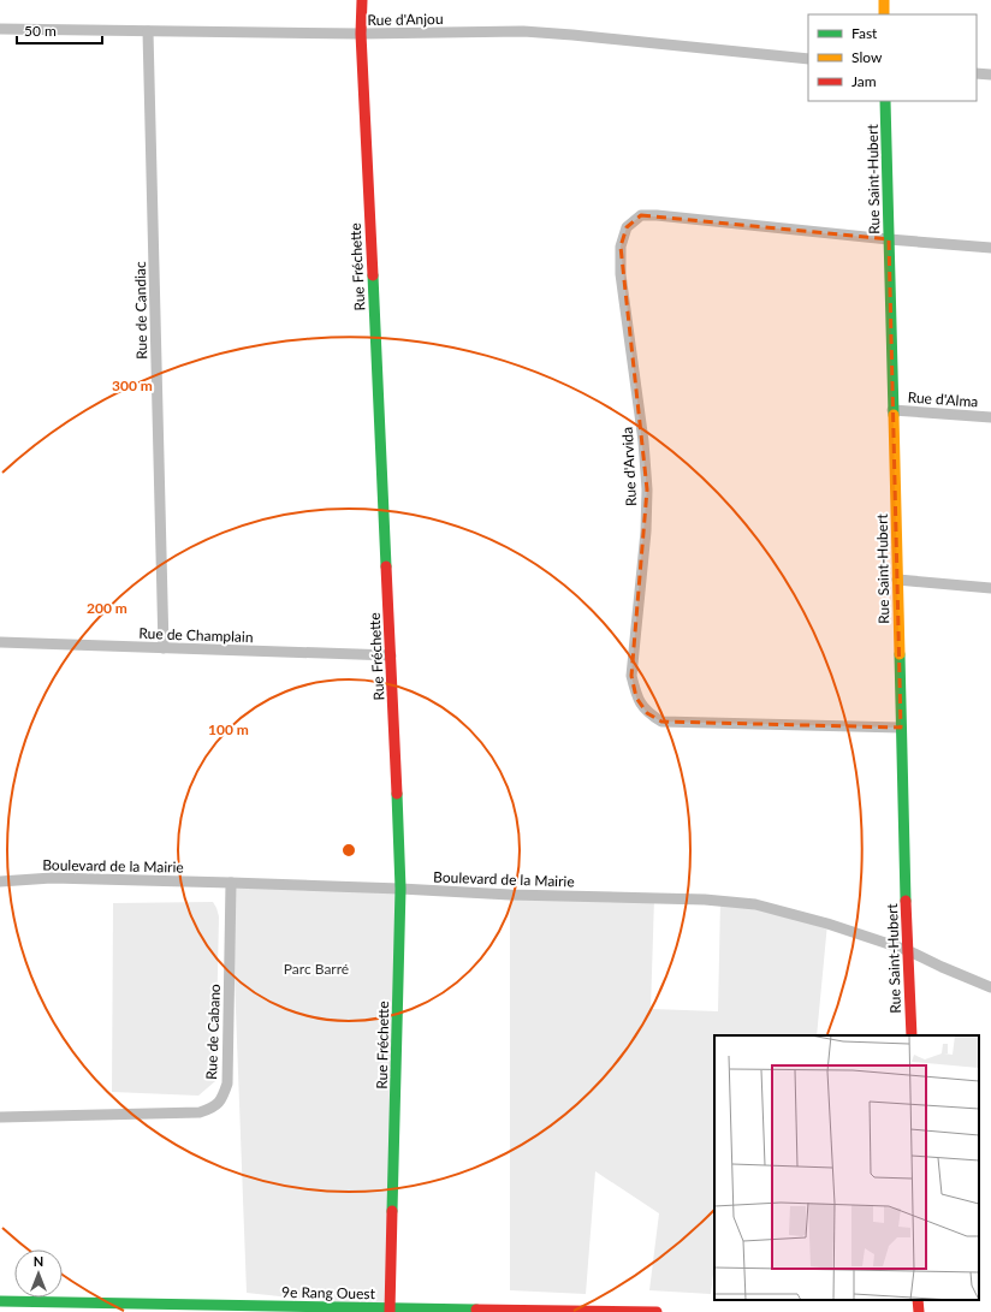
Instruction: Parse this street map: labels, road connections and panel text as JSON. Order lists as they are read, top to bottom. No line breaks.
{"streets":{"street":["Rue d'Anjou","Rue Saint-Hubert","Rue Fréchette","Rue de Candiac","Rue d'Alma","Rue d'Arvida","Rue de Champlain","Boulevard de la Mairie","Rue de Cabano","9e Rang Ouest"]},"crossings":[["Rue d'Anjou","Rue Fréchette"],["Rue d'Anjou","Rue de Candiac"],["Rue Saint-Hubert","Rue d'Alma"],["Rue Saint-Hubert","Rue d'Arvida"],["Rue Saint-Hubert","Boulevard de la Mairie"],["Rue Fréchette","Rue de Champlain"],["Rue Fréchette","Boulevard de la Mairie"],["Rue Fréchette","9e Rang Ouest"],["Rue de Candiac","Rue de Champlain"],["Boulevard de la Mairie","Rue de Cabano"]],"parks":["Parc Barré"],"legend":["Fast","Slow","Jam"],"scale_bar":"50 m","north":"top","rings":["300 m","200 m","100 m"]}
